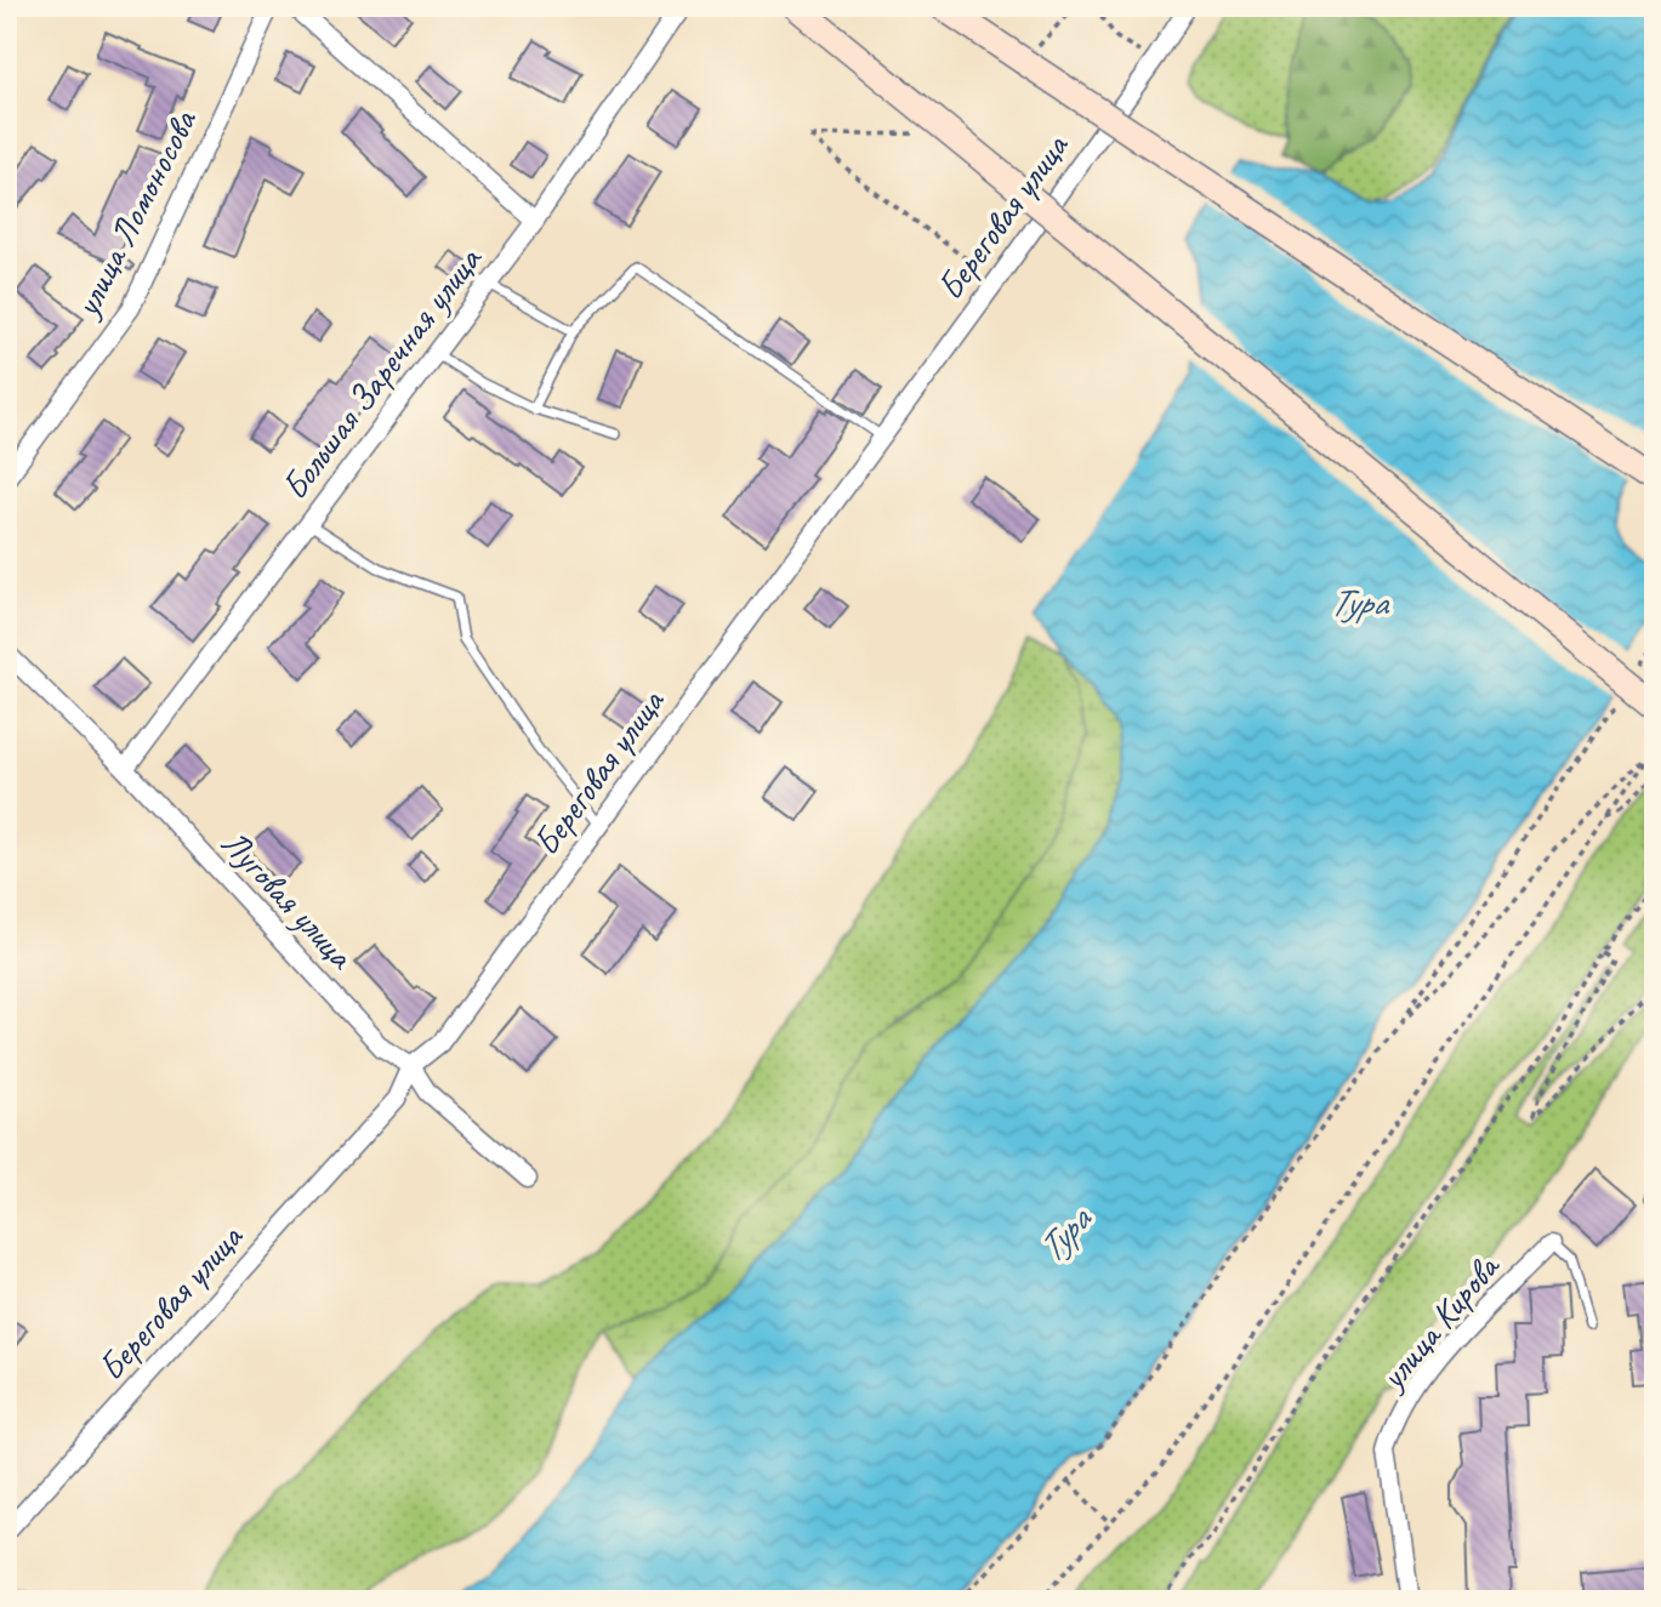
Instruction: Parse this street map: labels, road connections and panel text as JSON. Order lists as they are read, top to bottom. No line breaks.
{"streets":{"street":["улица Ломоносова","Береговая улица","Большая Заречная улица","Луговая улица","улица Кирова"]},"crossings":[["Береговая улица","Луговая улица"],["Большая Заречная улица","Луговая улица"]],"water":["Тура"]}
